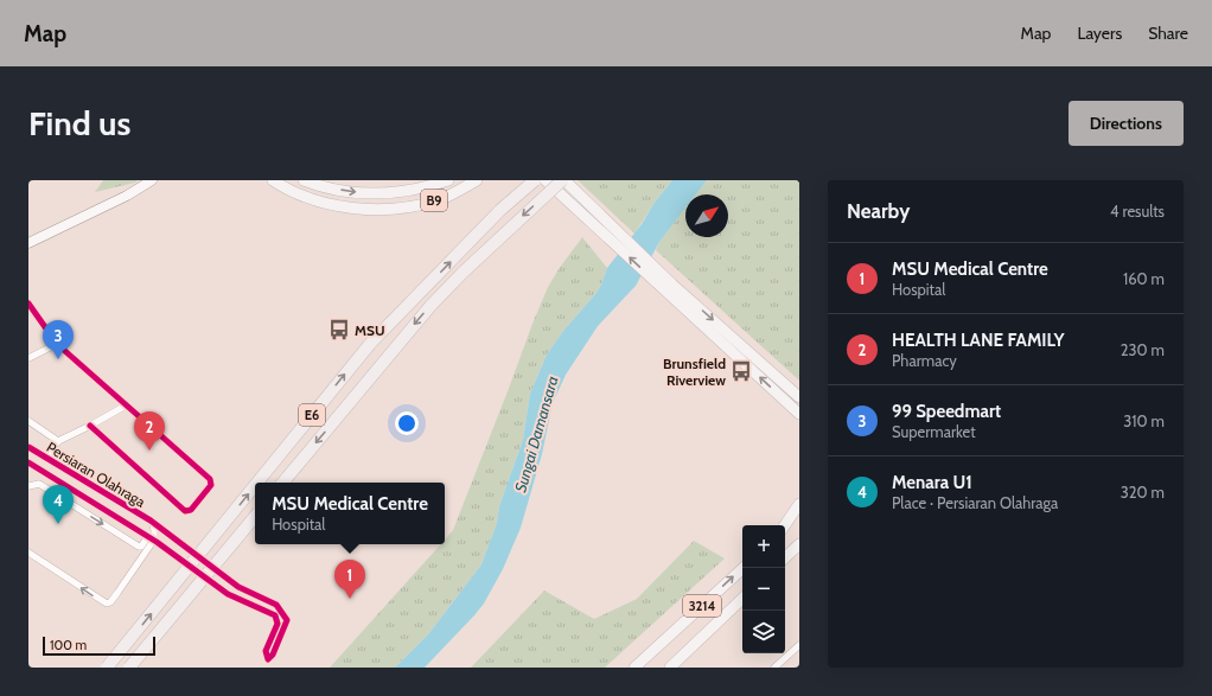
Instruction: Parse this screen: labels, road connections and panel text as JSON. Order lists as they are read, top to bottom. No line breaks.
{"streets":{"highway":["E6"],"main road":["B9","3214"],"street":["Persiaran Olahraga"]},"water":["Sungai Damansara"],"places":{"bus stop":["MSU","Brunsfield Riverview"]},"scale_bar":"100 m","north":"top right","page":{"header":"Map","nav":["Map","Layers","Share"],"buttons":"Directions","title":"Find us","heading":["Nearby","4 results"],"list":[{"mark":"1","name":"MSU Medical Centre","note":"Hospital","value":"160 m"},{"mark":"2","name":"HEALTH LANE FAMILY","note":"Pharmacy","value":"230 m"},{"mark":"3","name":"99 Speedmart","note":"Supermarket","value":"310 m"},{"mark":"4","name":"Menara U1","note":"Place · Persiaran Olahraga","value":"320 m"}],"pins":["3","2","4","1"],"popup":["MSU Medical Centre","Hospital"],"map_buttons":["+","−"],"scale":"100 m"}}
